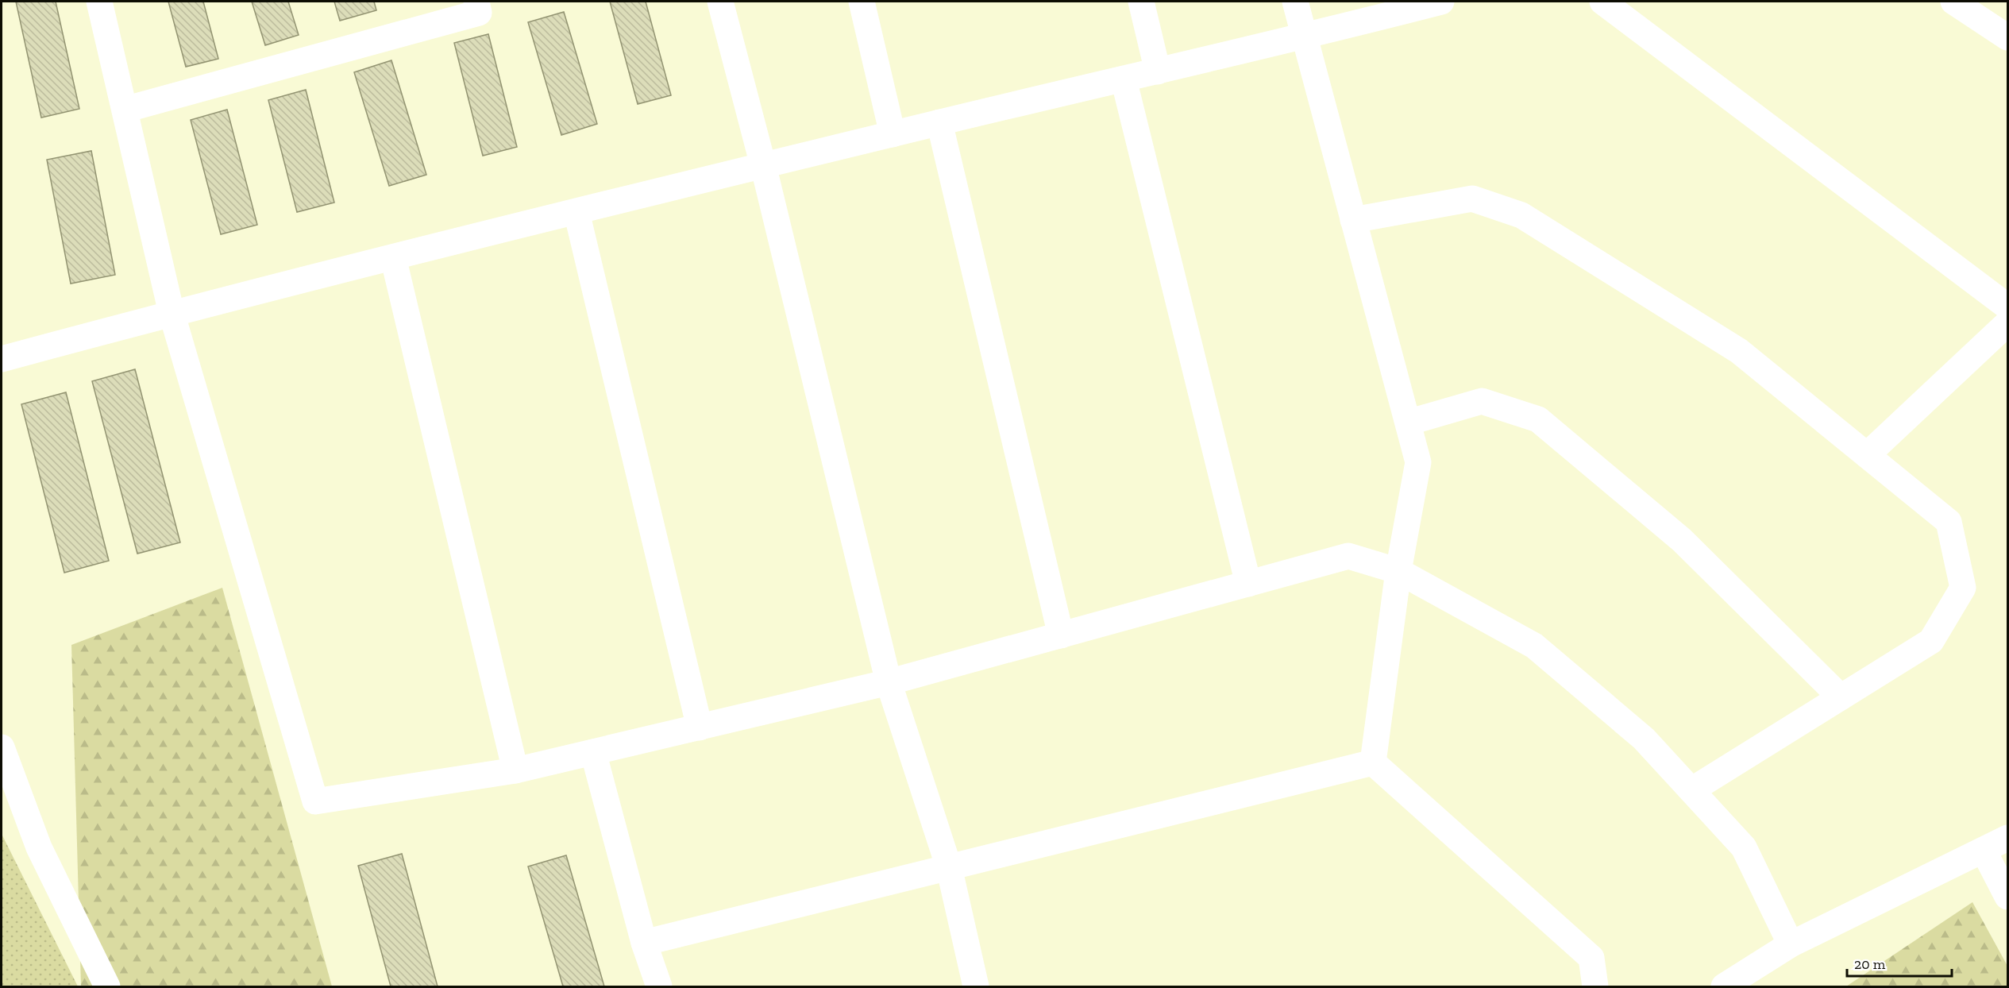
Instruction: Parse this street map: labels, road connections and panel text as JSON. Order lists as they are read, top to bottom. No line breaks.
{"scale_bar":"20 m"}
